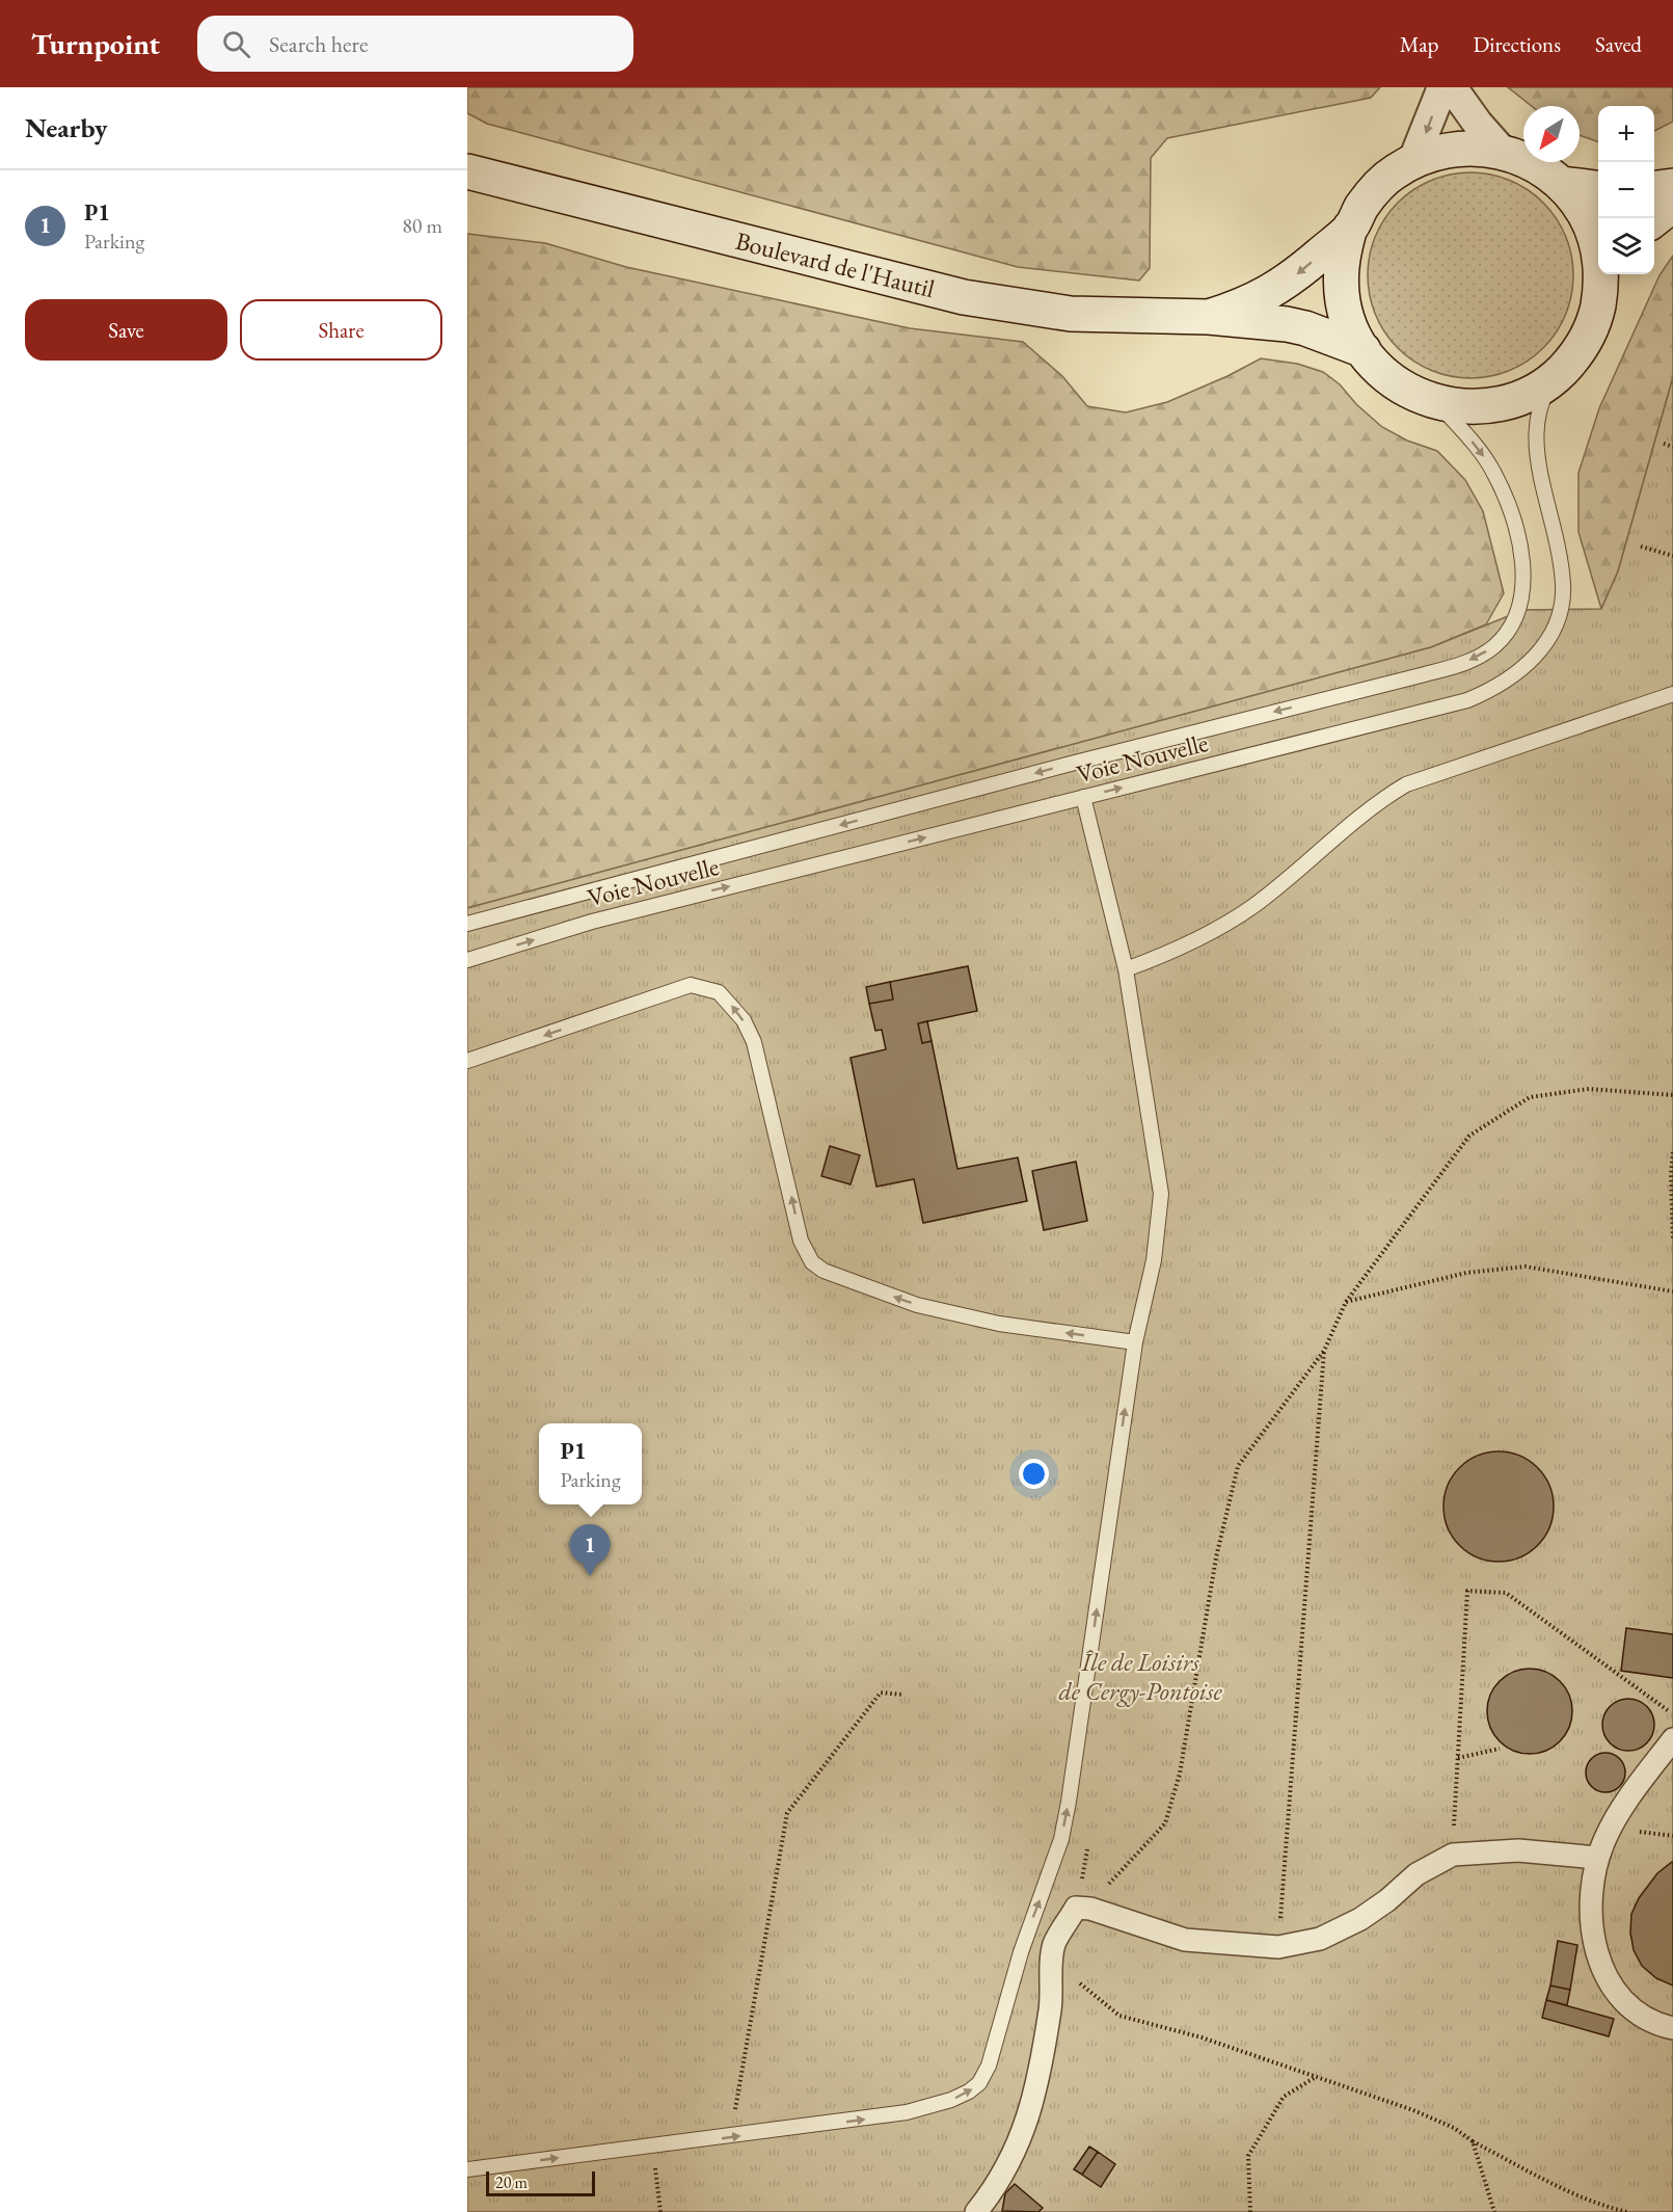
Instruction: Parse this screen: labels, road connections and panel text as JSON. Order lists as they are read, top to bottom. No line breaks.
{"streets":{"main road":["Boulevard de l'Hautil"],"lane":["Voie Nouvelle"]},"parks":["Île de Loisirs de Cergy-Pontoise"],"scale_bar":"20 m","north":"bottom left","page":{"header":"Turnpoint","search":"Search here","nav":["Map","Directions","Saved"],"heading":"Nearby","map_buttons":["+","−"],"list":[{"mark":"1","name":"P1","note":"Parking","value":"80 m"}],"buttons":["Save","Share"],"popup":["P1","Parking"],"pins":"1","scale":"20 m"}}
